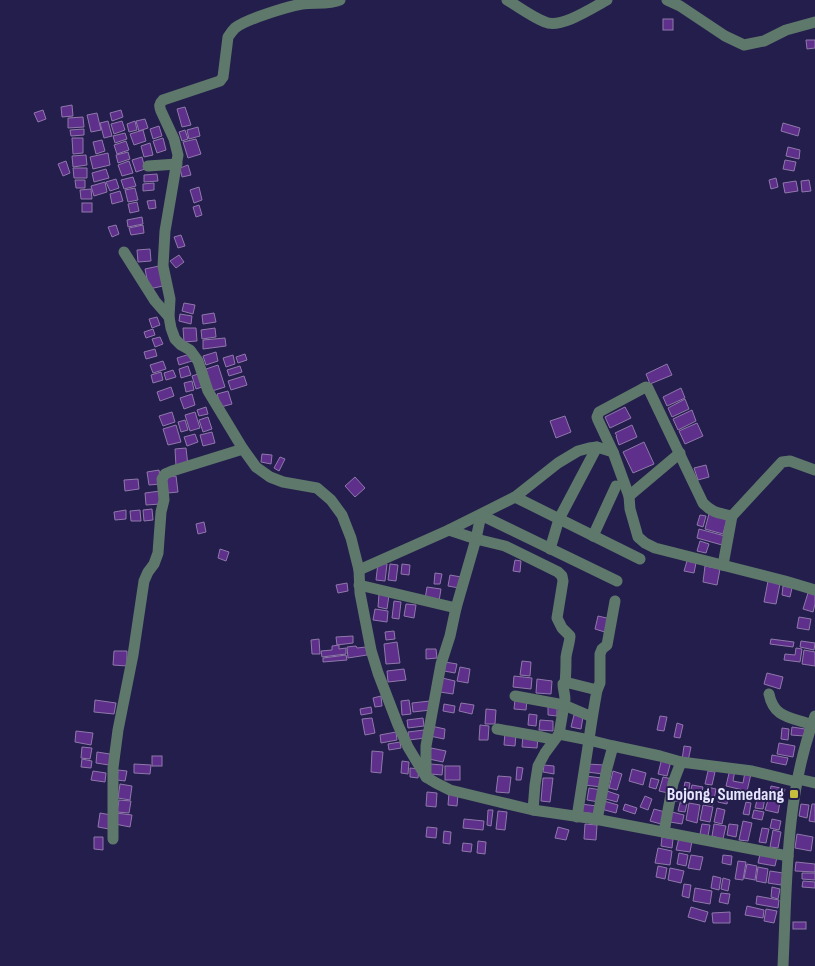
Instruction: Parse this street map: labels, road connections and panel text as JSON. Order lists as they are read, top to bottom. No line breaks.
{"places":{"transit":["Bojong, Sumedang"]}}
